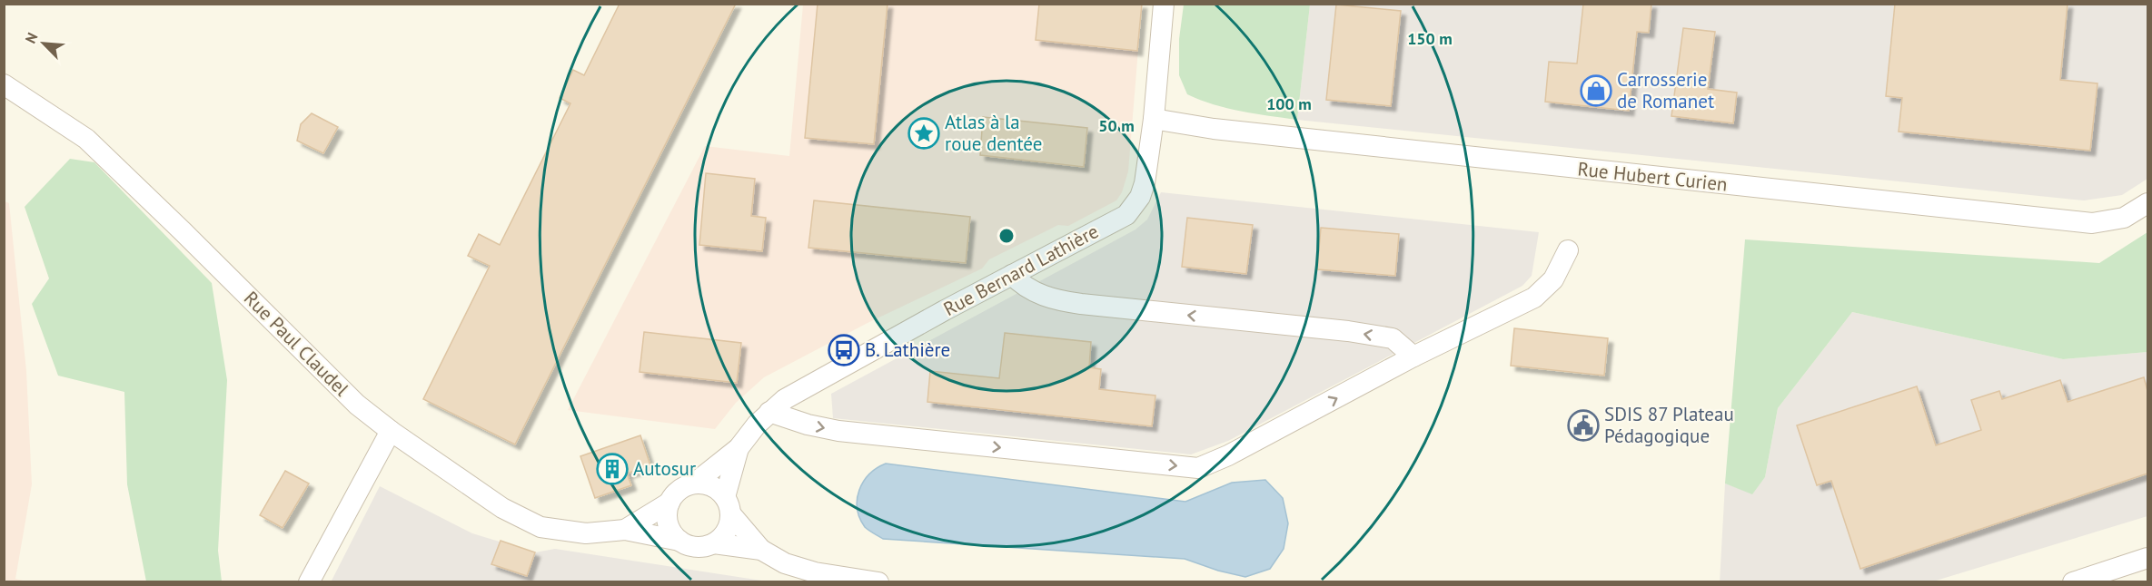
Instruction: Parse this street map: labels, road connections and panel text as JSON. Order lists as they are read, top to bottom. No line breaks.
{"streets":{"street":["Rue Hubert Curien","Rue Bernard Lathière","Rue Paul Claudel"]},"crossings":[["Rue Hubert Curien","Rue Bernard Lathière"],["Rue Bernard Lathière","Rue Paul Claudel"]],"places":{"shop":["Carrosserie de Romanet"],"place":["Atlas à la roue dentée"],"bus stop":["B. Lathière"],"public building":["SDIS 87 Plateau Pédagogique"],"building":["Autosur"]},"north":"top left","rings":["150 m","100 m","50 m"]}
